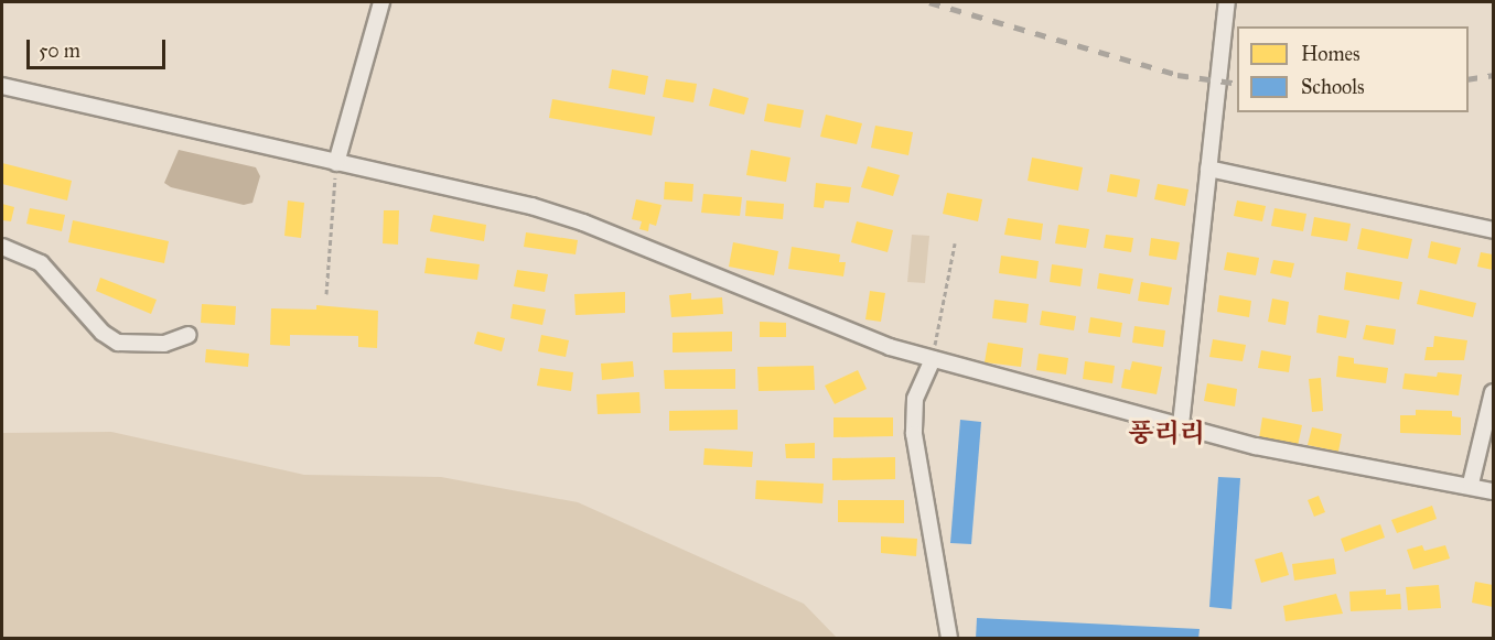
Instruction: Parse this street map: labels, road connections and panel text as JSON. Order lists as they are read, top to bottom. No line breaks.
{"districts":["풍리리"],"legend":["Homes","Schools"],"scale_bar":"50 m"}
